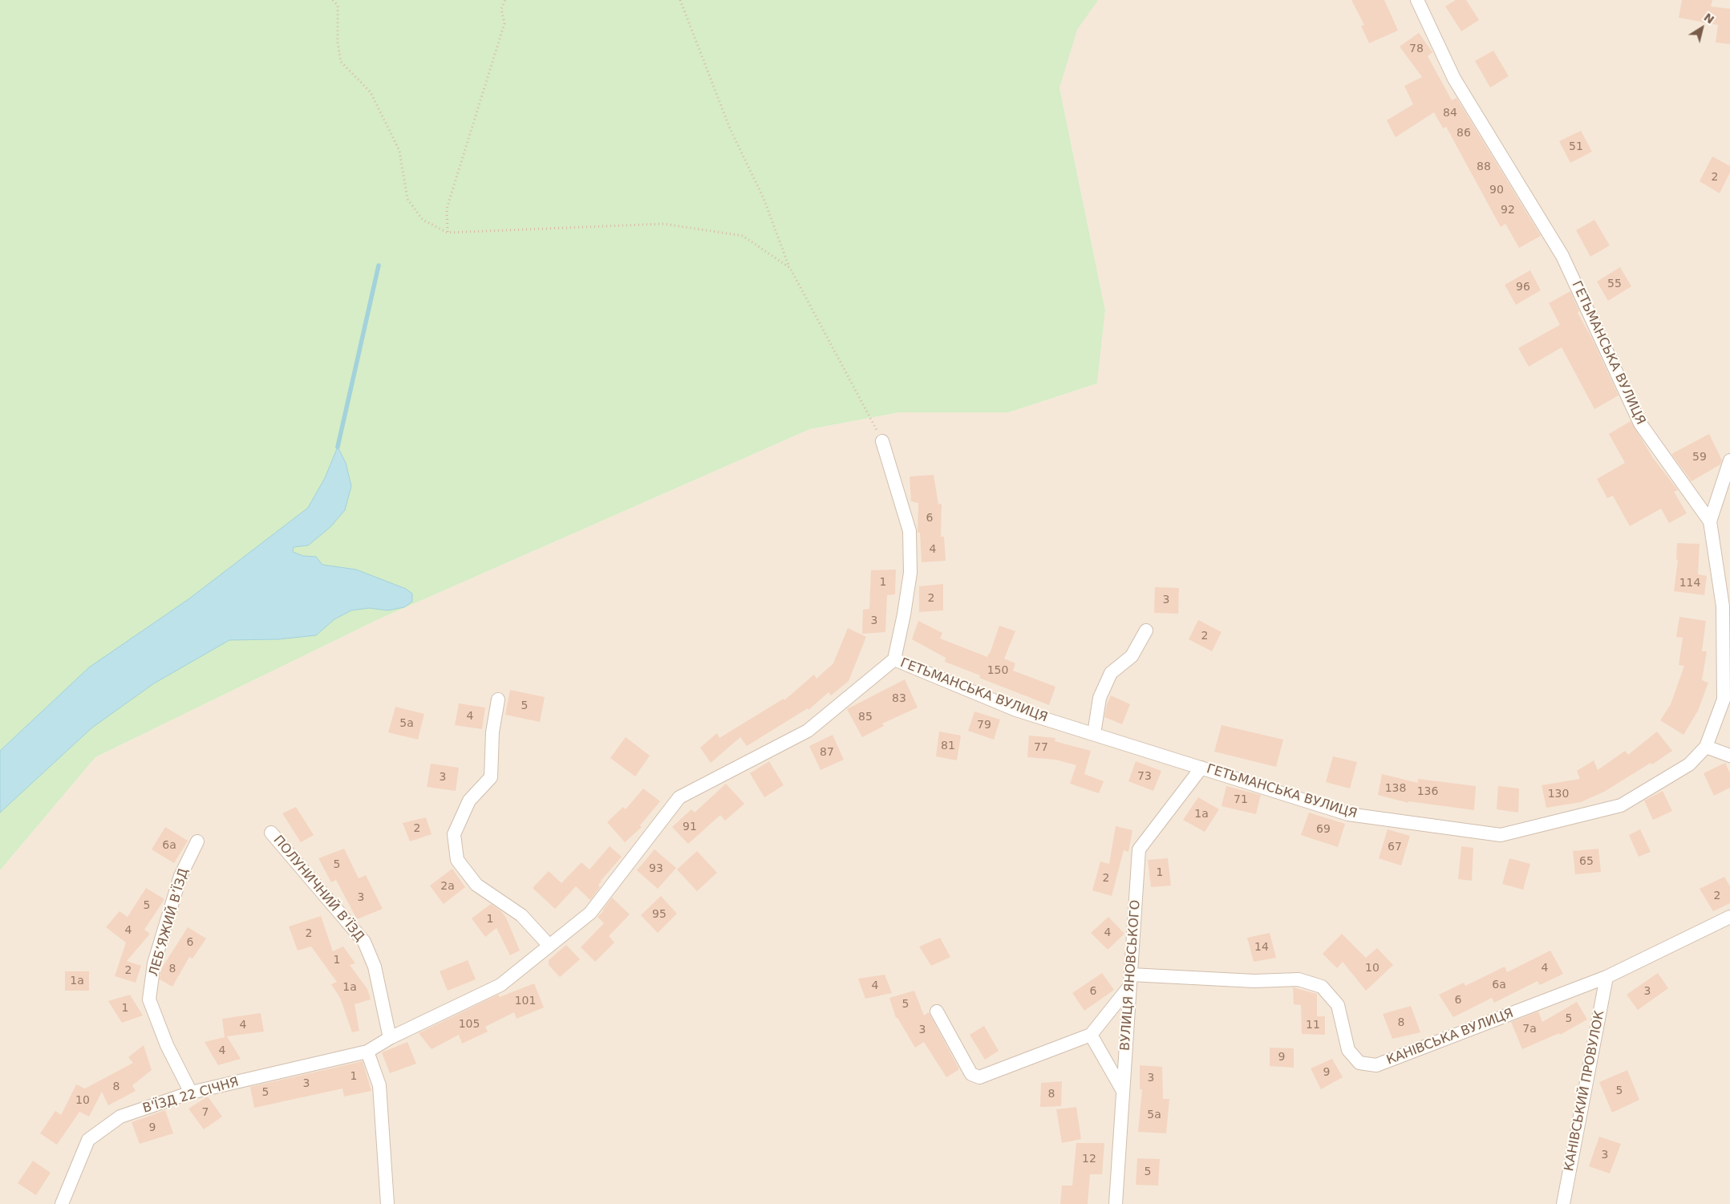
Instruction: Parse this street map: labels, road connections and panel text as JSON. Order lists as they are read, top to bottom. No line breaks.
{"streets":{"street":["ГЕТЬМАНСЬКА ВУЛИЦЯ","ПОЛУНИЧНИЙ В’ЇЗД","ЛЕБ’ЯЖИЙ В’ЇЗД","ВУЛИЦЯ ЯНОВСЬКОГО","КАНІВСЬКА ВУЛИЦЯ","КАНІВСЬКИЙ ПРОВУЛОК","В'ЇЗД 22 СІЧНЯ"]},"crossings":[["ГЕТЬМАНСЬКА ВУЛИЦЯ","ПОЛУНИЧНИЙ В’ЇЗД"],["ГЕТЬМАНСЬКА ВУЛИЦЯ","ВУЛИЦЯ ЯНОВСЬКОГО"],["ГЕТЬМАНСЬКА ВУЛИЦЯ","В'ЇЗД 22 СІЧНЯ"],["ЛЕБ’ЯЖИЙ В’ЇЗД","В'ЇЗД 22 СІЧНЯ"],["ВУЛИЦЯ ЯНОВСЬКОГО","КАНІВСЬКА ВУЛИЦЯ"],["КАНІВСЬКА ВУЛИЦЯ","КАНІВСЬКИЙ ПРОВУЛОК"]],"house_numbers":["78","84","86","51","88","2","90","92","55","96","59","6","4","1","114","2","3","3","2","150","83","5","4","85","5а","79","81","77","87","73","3","138","136","130","71","1а","91","2","69","6а","67","65","5","93","1","2","2а","2","3","5","95","1","4","4","2","6","14","1","10","4","8","2","1а","6а","4","1а","6","3","6","101","5","1","5","8","105","4","11","7а","3","4","9","9","1","3","3","8","5","5","8","10","7","5а","9","3","12","5"],"north":"top right"}
